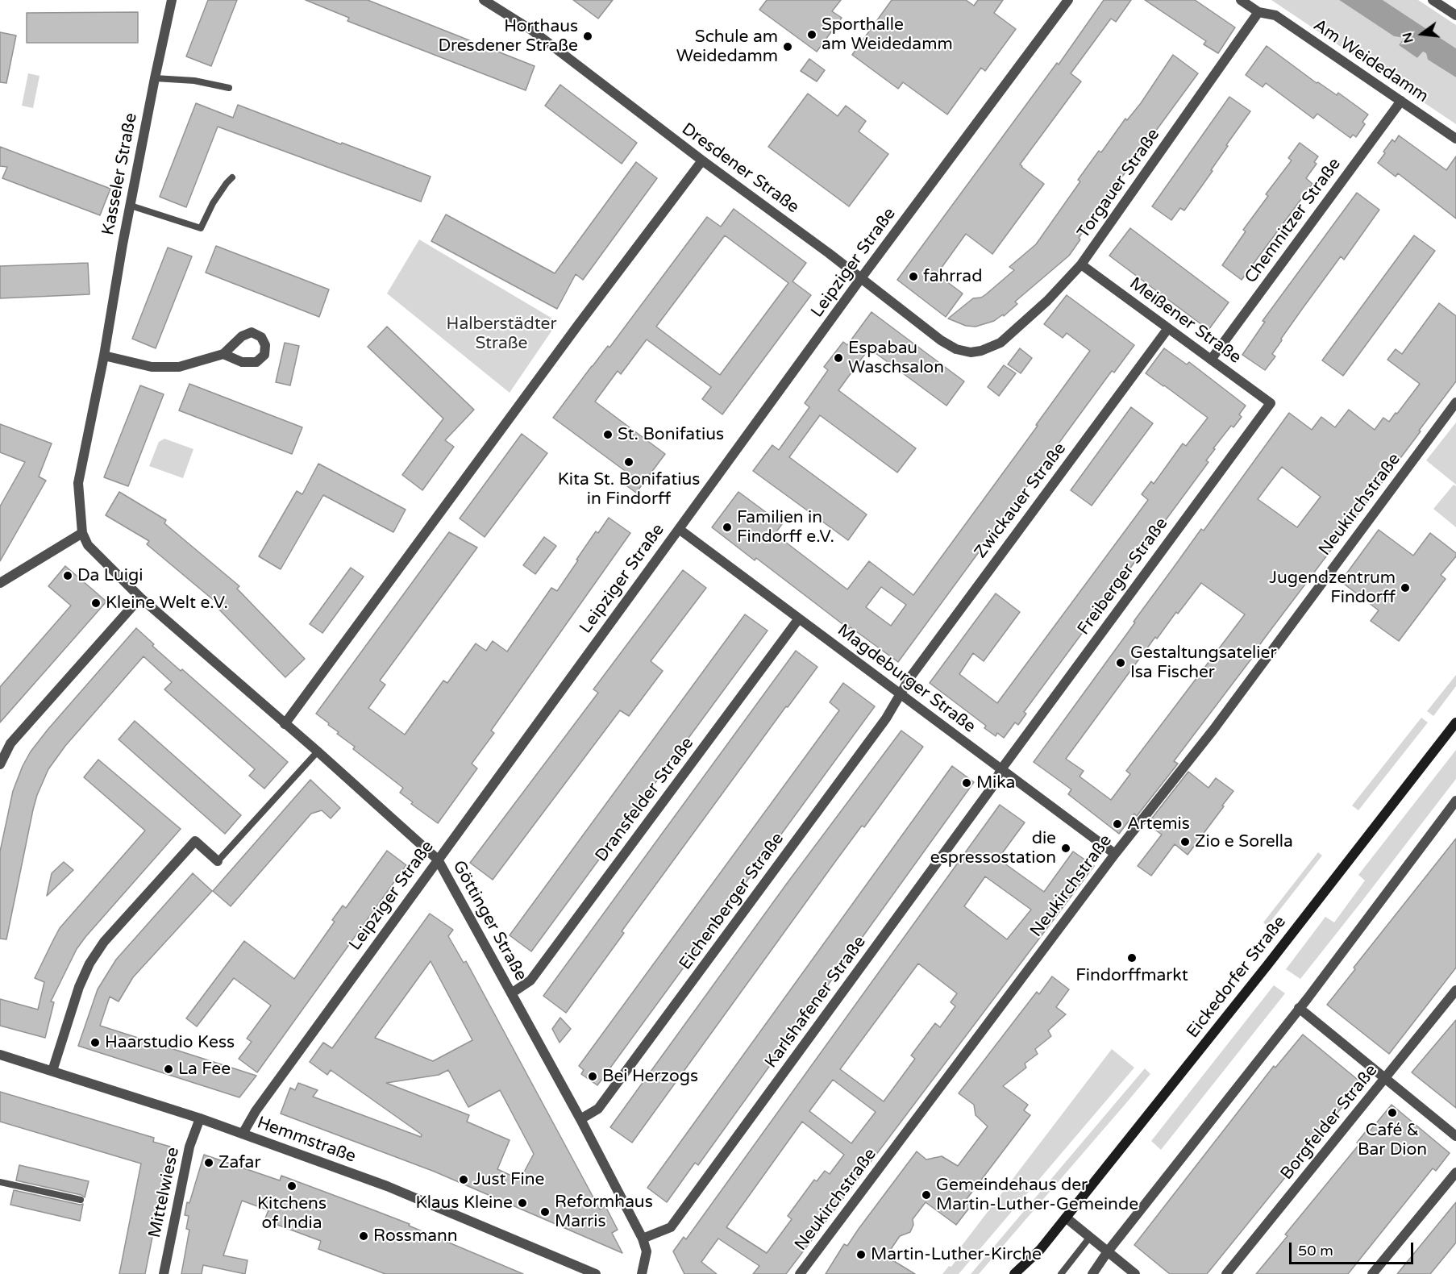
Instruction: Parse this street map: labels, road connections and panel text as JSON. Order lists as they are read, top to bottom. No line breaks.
{"streets":{"main road":["Eickedorfer Straße"],"street":["Am Weidedamm","Dresdener Straße","Kasseler Straße","Torgauer Straße","Chemnitzer Straße","Leipziger Straße","Meißener Straße","Zwickauer Straße","Neukirchstraße","Freiberger Straße","Magdeburger Straße","Dransfelder Straße","Eichenberger Straße","Göttinger Straße","Karlshafener Straße","Borgfelder Straße","Hemmstraße","Mittelwiese"]},"crossings":[["Am Weidedamm","Torgauer Straße"],["Am Weidedamm","Chemnitzer Straße"],["Dresdener Straße","Torgauer Straße"],["Dresdener Straße","Leipziger Straße"],["Kasseler Straße","Göttinger Straße"],["Torgauer Straße","Meißener Straße"],["Chemnitzer Straße","Meißener Straße"],["Leipziger Straße","Magdeburger Straße"],["Leipziger Straße","Göttinger Straße"],["Leipziger Straße","Hemmstraße"],["Meißener Straße","Zwickauer Straße"],["Meißener Straße","Freiberger Straße"],["Zwickauer Straße","Magdeburger Straße"],["Zwickauer Straße","Eichenberger Straße"],["Neukirchstraße","Magdeburger Straße"],["Freiberger Straße","Magdeburger Straße"],["Freiberger Straße","Karlshafener Straße"],["Magdeburger Straße","Dransfelder Straße"],["Magdeburger Straße","Eichenberger Straße"],["Magdeburger Straße","Karlshafener Straße"],["Dransfelder Straße","Göttinger Straße"],["Eichenberger Straße","Göttinger Straße"],["Göttinger Straße","Karlshafener Straße"],["Hemmstraße","Mittelwiese"]],"parks":["Halberstädter Straße"],"places":["Sporthalle am Weidedamm","Horthaus Dresdener Straße","Schule am Weidedamm","fahrrad","Espabau Waschsalon","St. Bonifatius","Kita St. Bonifatius in Findorff","Familien in Findorff e.V.","Da Luigi","Jugendzentrum Findorff","Kleine Welt e.V.","Gestaltungsatelier Isa Fischer","Mika","Artemis","Zio e Sorella","die espressostation","Findorffmarkt","Haarstudio Kess","La Fee","Bei Herzogs","Café & Bar Dion","Zafar","Just Fine","Kitchens of India","Gemeindehaus der Martin-Luther-Gemeinde","Klaus Kleine","Reformhaus Marris","Rossmann","Martin-Luther-Kirche"],"scale_bar":"50 m","north":"left"}
